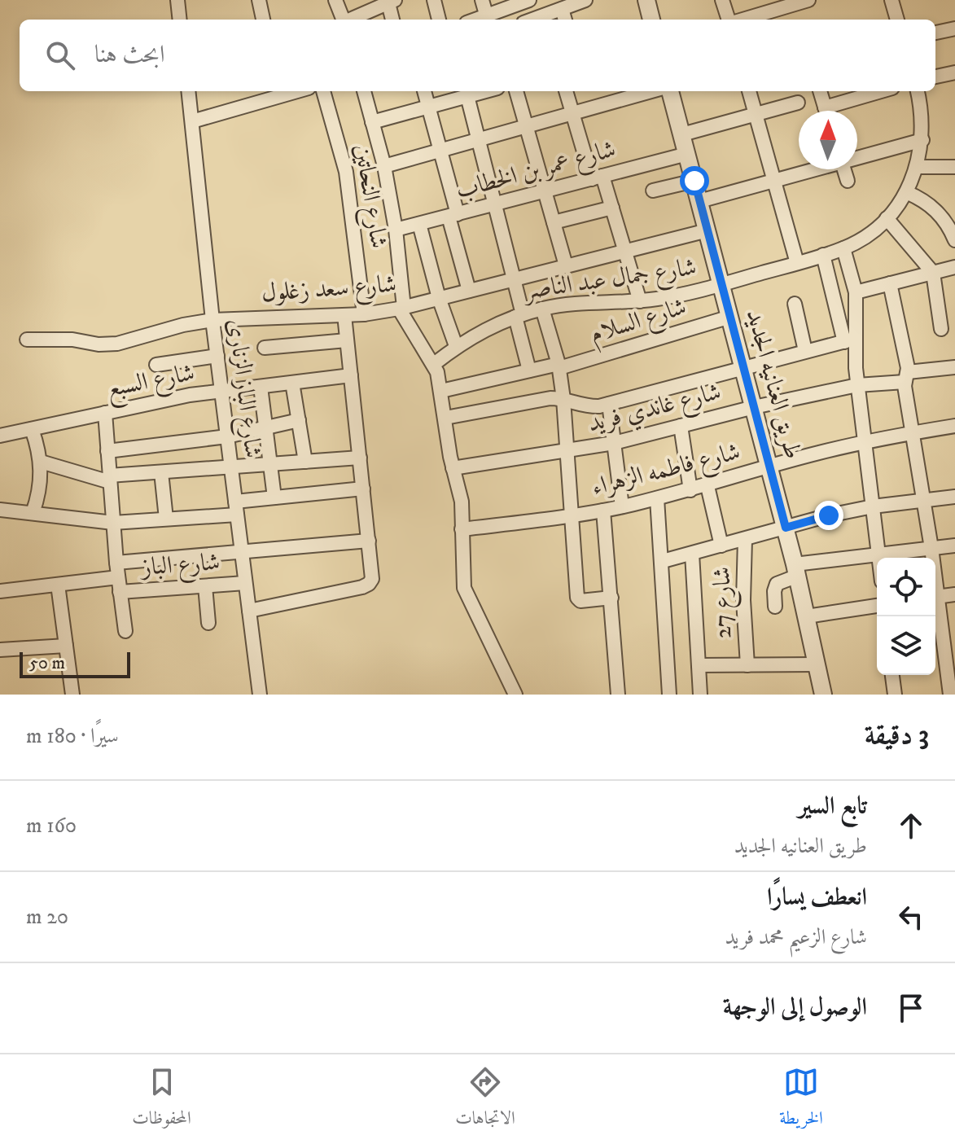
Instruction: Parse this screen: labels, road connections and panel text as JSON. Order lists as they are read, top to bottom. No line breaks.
{"streets":{"street":["شارع عمر بن الخطاب","شارع النحاتين","شارع جمال عبد الناصر","شارع سعد زغلول","شارع السلام","شارع السبع","طريق العنانيه الجديد","شارع الباز الزنارى","شارع غاندي فريد","شارع فاطمه الزهراء","شارع الباز","شارع 27"]},"crossings":[["شارع عمر بن الخطاب","طريق العنانيه الجديد"],["شارع النحاتين","شارع سعد زغلول"],["شارع جمال عبد الناصر","طريق العنانيه الجديد"],["شارع سعد زغلول","طريق العنانيه الجديد"],["شارع سعد زغلول","شارع الباز الزنارى"],["شارع السلام","طريق العنانيه الجديد"],["شارع السبع","شارع الباز الزنارى"],["طريق العنانيه الجديد","شارع غاندي فريد"],["طريق العنانيه الجديد","شارع فاطمه الزهراء"],["شارع الباز الزنارى","شارع الباز"]],"scale_bar":"50 m","north":"top","page":{"search":"ابحث هنا","scale":"50 m","heading":["3 دقيقة","سيرًا · 180 m"],"list":[["تابع السير","طريق العنانيه الجديد","160 m"],["انعطف يسارًا","شارع الزعيم محمد فريد","20 m"],"الوصول إلى الوجهة"],"nav":["الخريطة","الاتجاهات","المحفوظات"]}}
